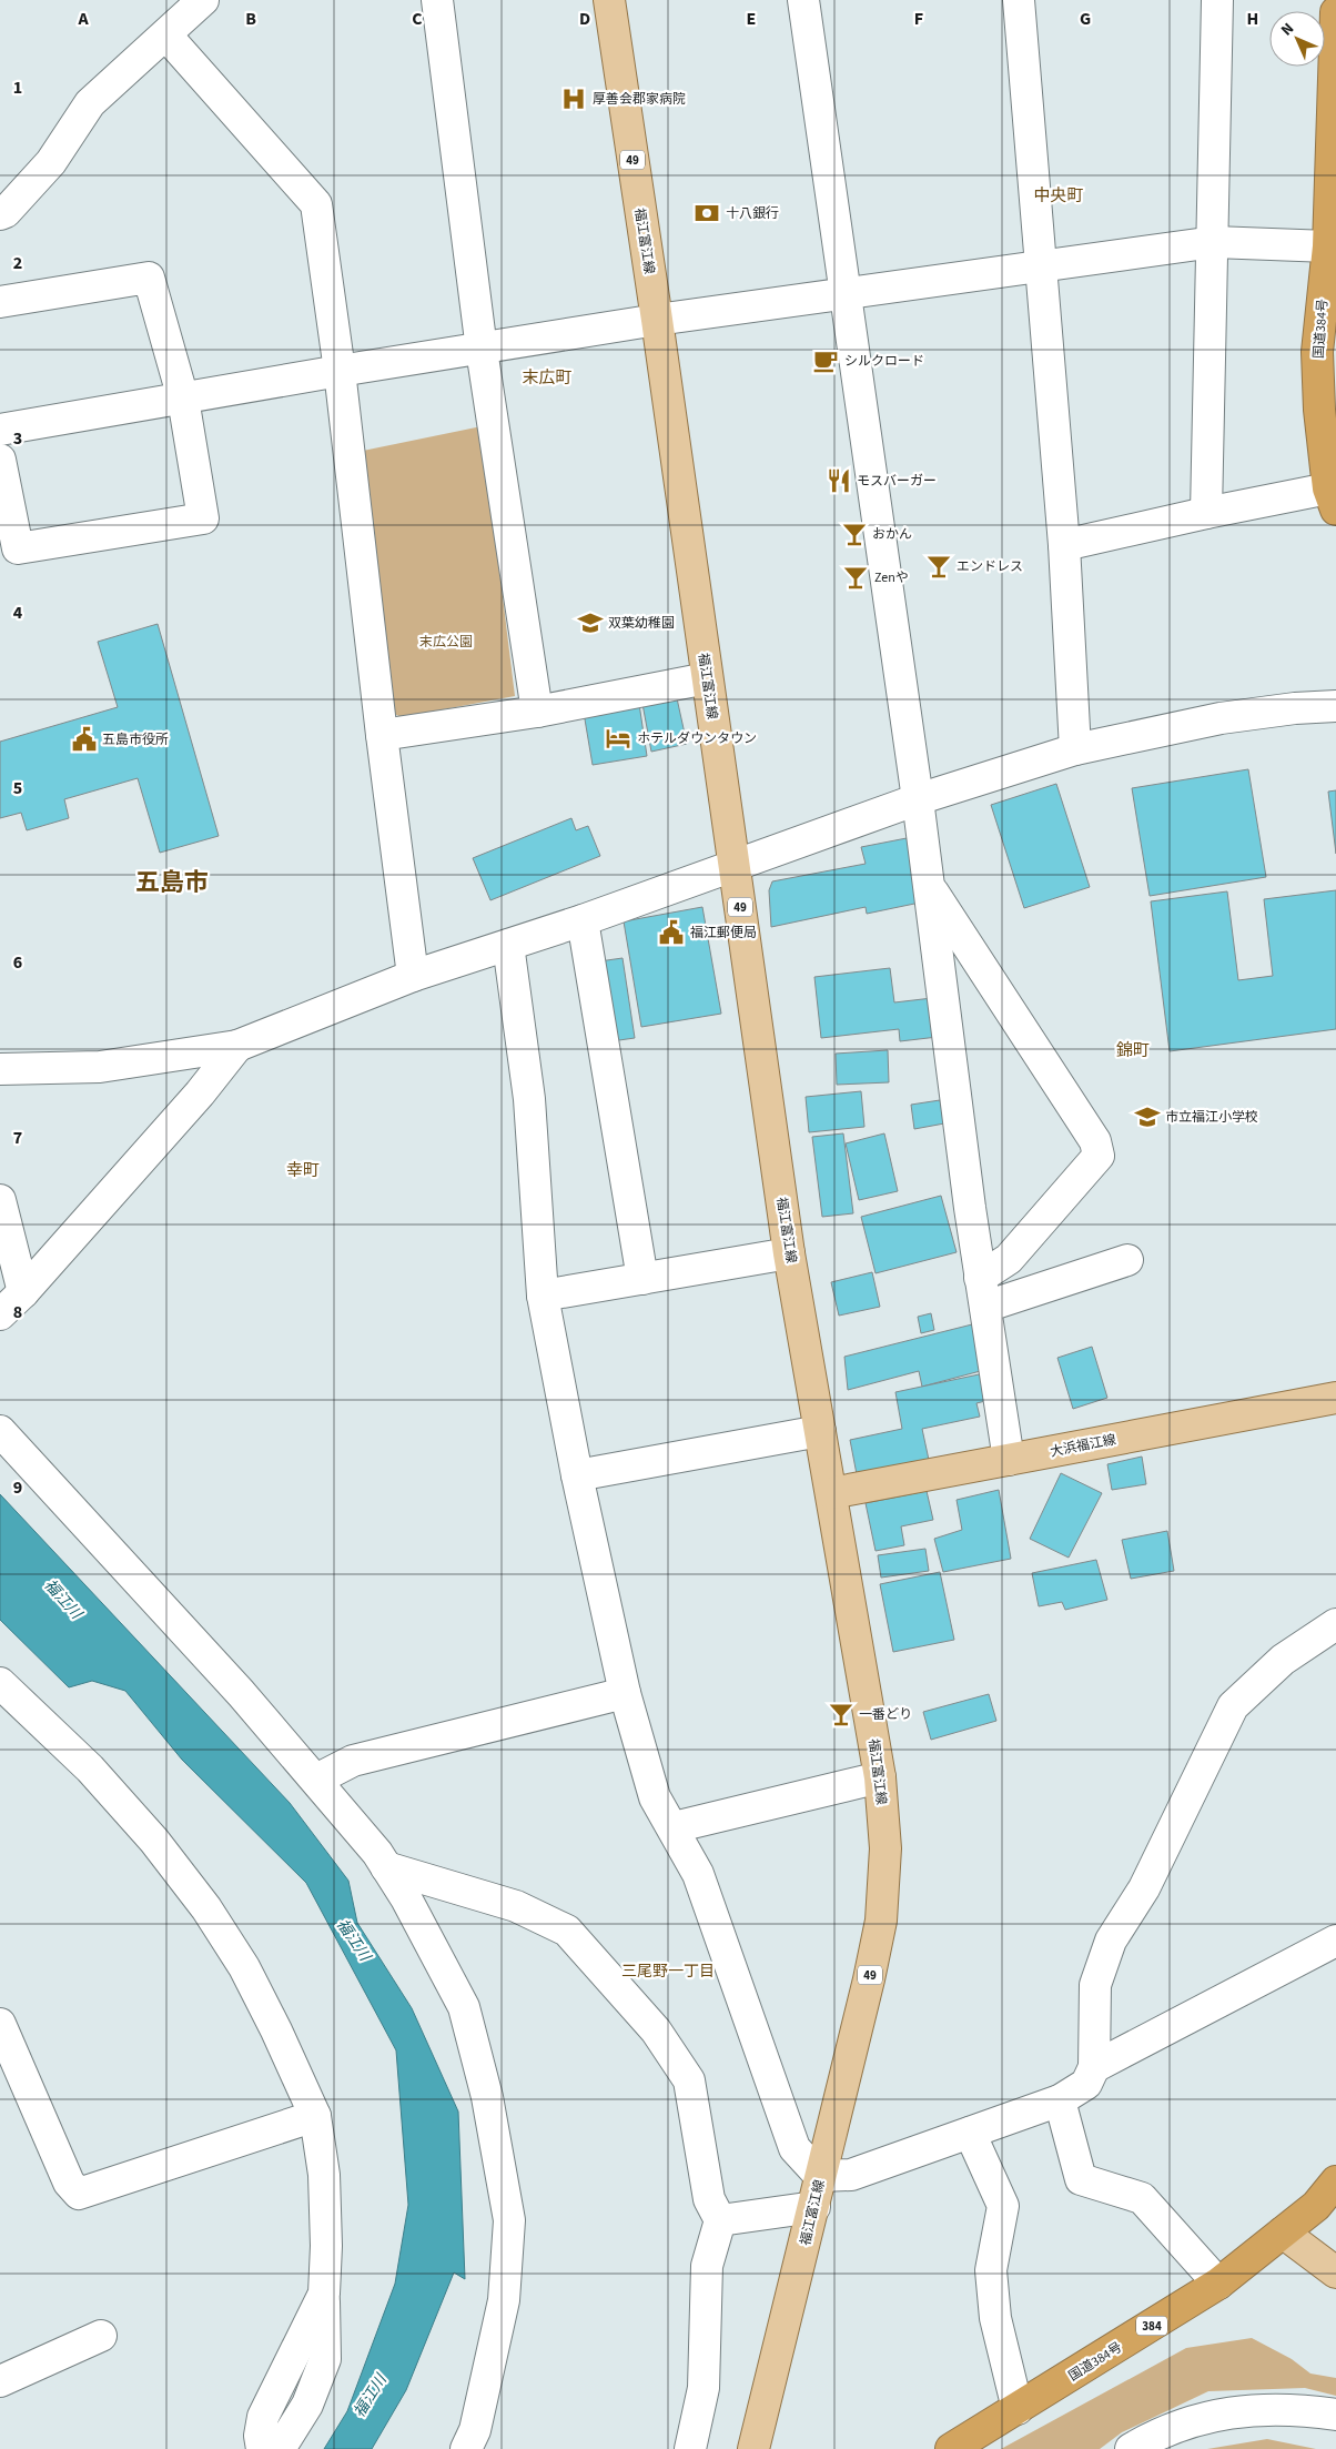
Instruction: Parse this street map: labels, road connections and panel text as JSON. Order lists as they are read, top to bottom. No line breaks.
{"streets":{"highway":["国道384号","384"],"main road":["49","福江富江線","大浜福江線"]},"crossings":[["福江富江線","大浜福江線"]],"districts":["中央町","末広町","五島市","錦町","幸町","三尾野一丁目"],"water":["福江川"],"parks":["末広公園"],"places":{"hospital":["厚善会郡家病院"],"bank":["十八銀行"],"cafe":["シルクロード"],"restaurant":["モスバーガー"],"bar":["おかん","エンドレス","Zenや","一番どり"],"school or university":["双葉幼稚園","市立福江小学校"],"hotel":["ホテルダウンタウン"],"public building":["五島市役所","福江郵便局"]},"north":"top left","grid":{"columns":["A","B","C","D","E","F","G","H"],"rows":["1","2","3","4","5","6","7","8","9"]}}
